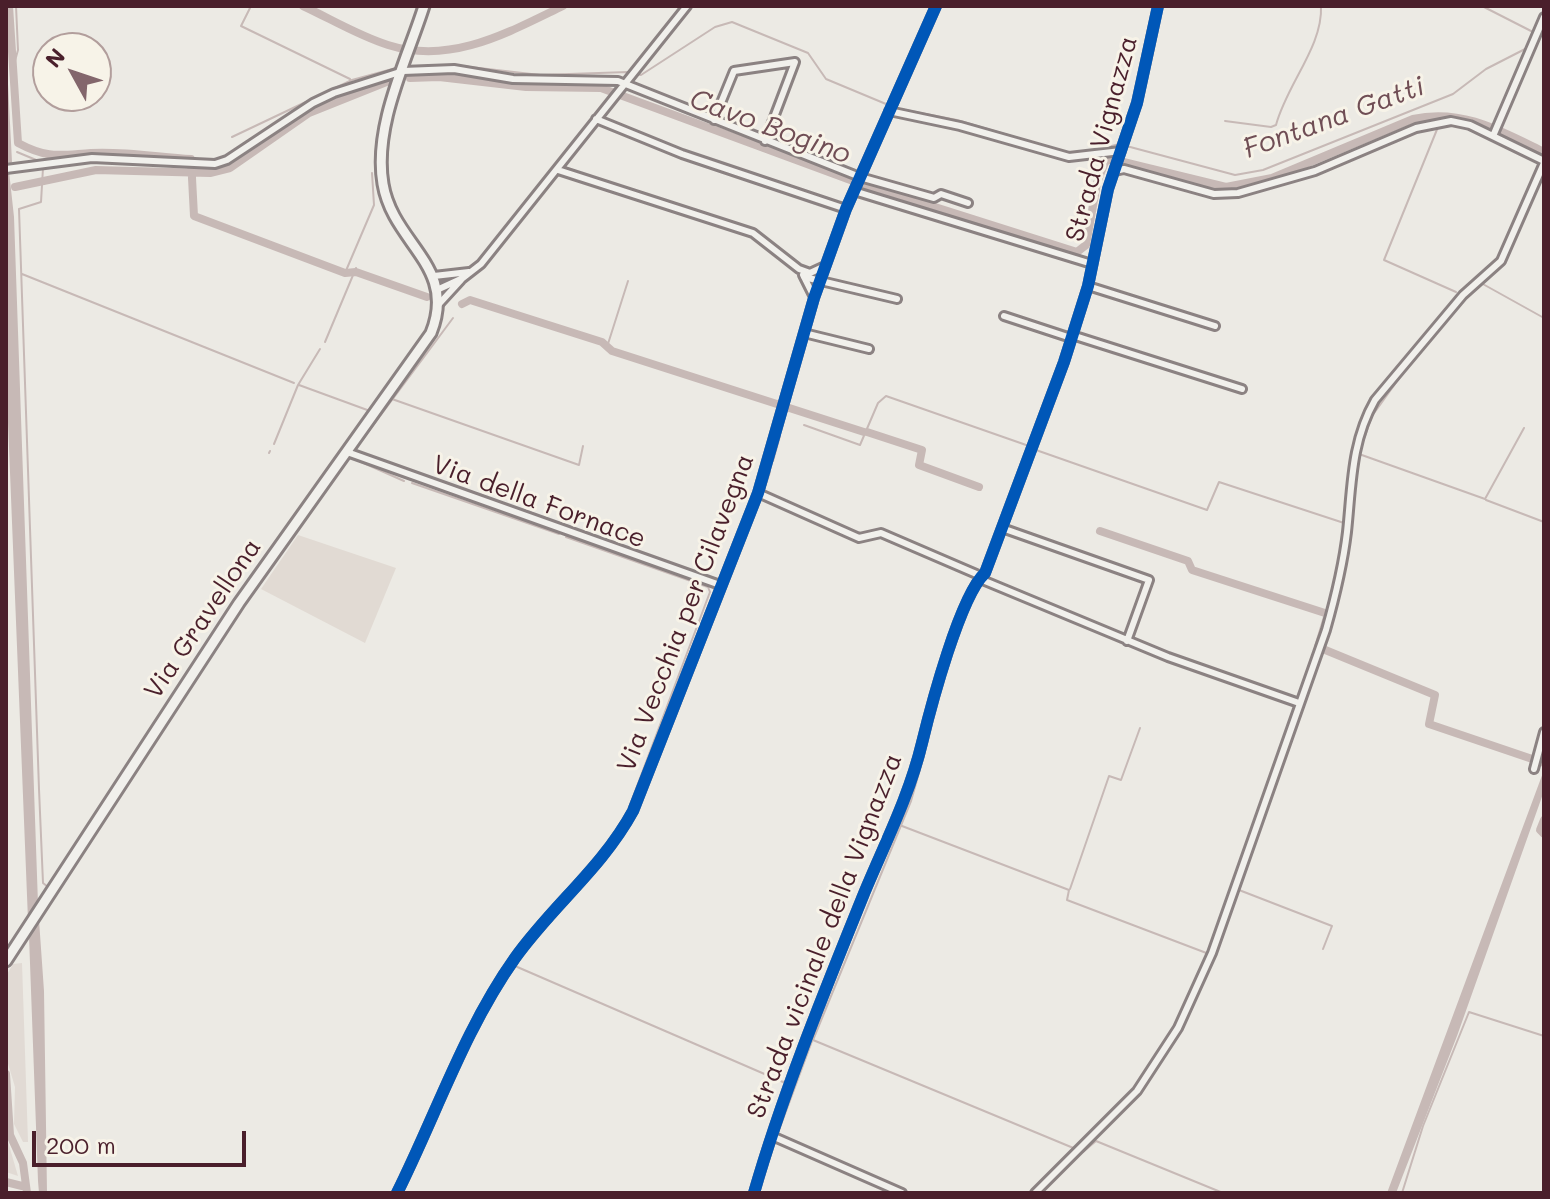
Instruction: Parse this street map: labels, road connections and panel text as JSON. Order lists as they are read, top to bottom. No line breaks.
{"streets":{"main road":["Via Gravellona"],"street":["Strada Vignazza","Via della Fornace","Via Vecchia per Cilavegna","Strada vicinale della Vignazza"]},"crossings":[["Strada Vignazza","Strada vicinale della Vignazza"],["Via della Fornace","Via Vecchia per Cilavegna"],["Via della Fornace","Via Gravellona"]],"water":["Fontana Gatti","Cavo Bogino"],"scale_bar":"200 m","north":"top left"}
